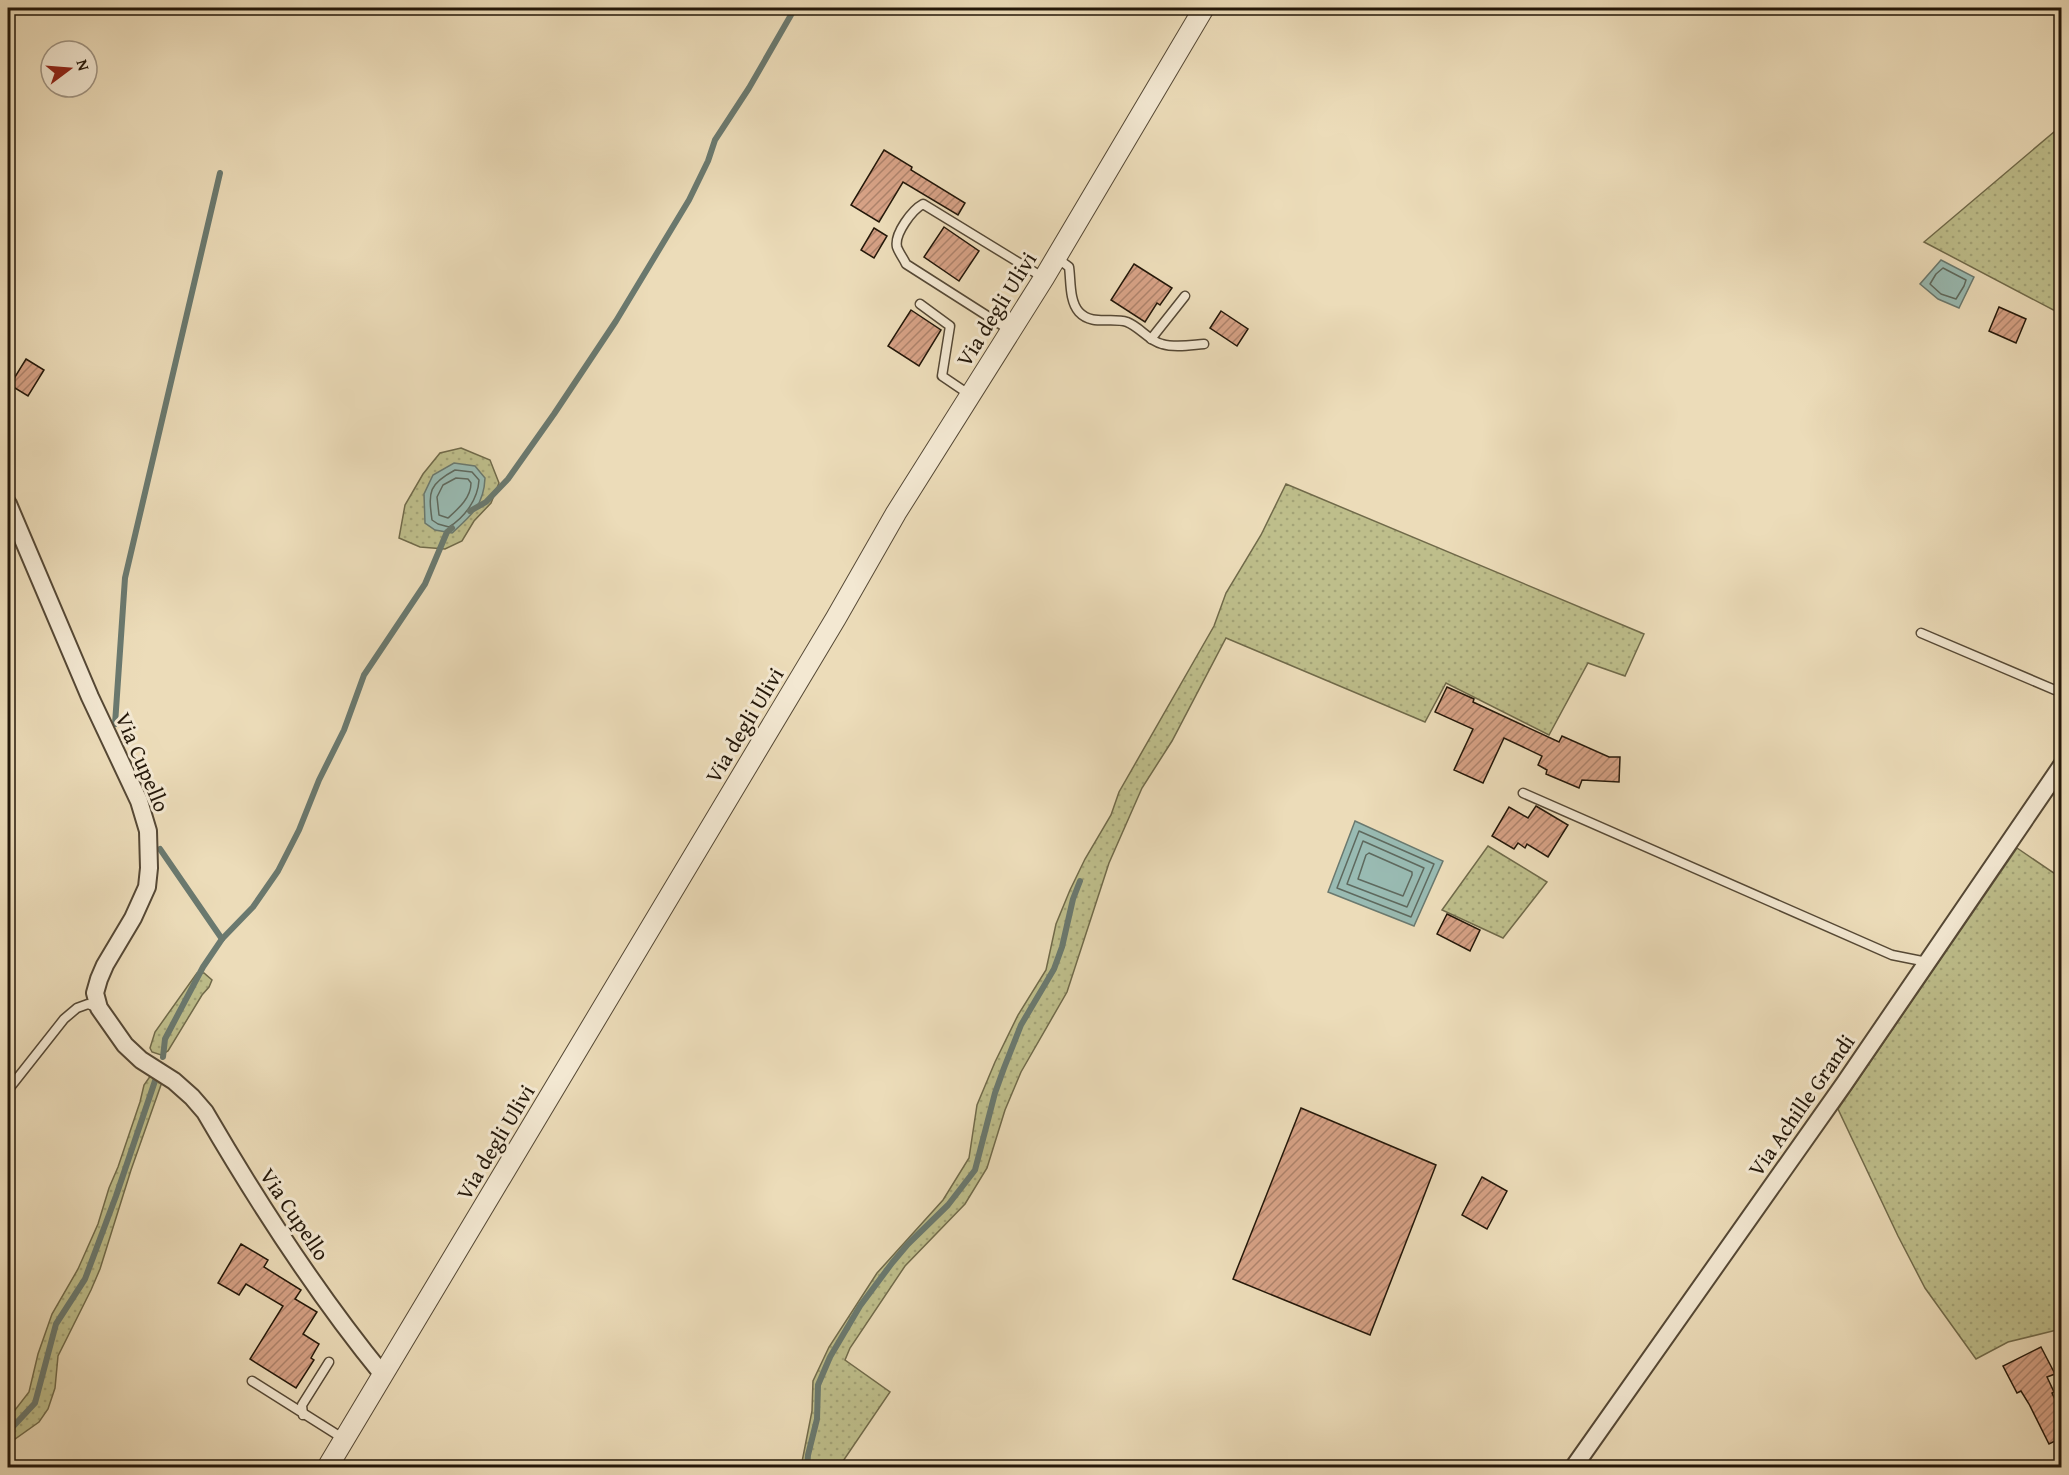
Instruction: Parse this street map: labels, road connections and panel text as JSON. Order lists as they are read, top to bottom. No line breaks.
{"streets":{"street":["Via degli Ulivi","Via Cupello","Via Achille Grandi"]},"crossings":[["Via degli Ulivi","Via Cupello"]],"north":"right"}
